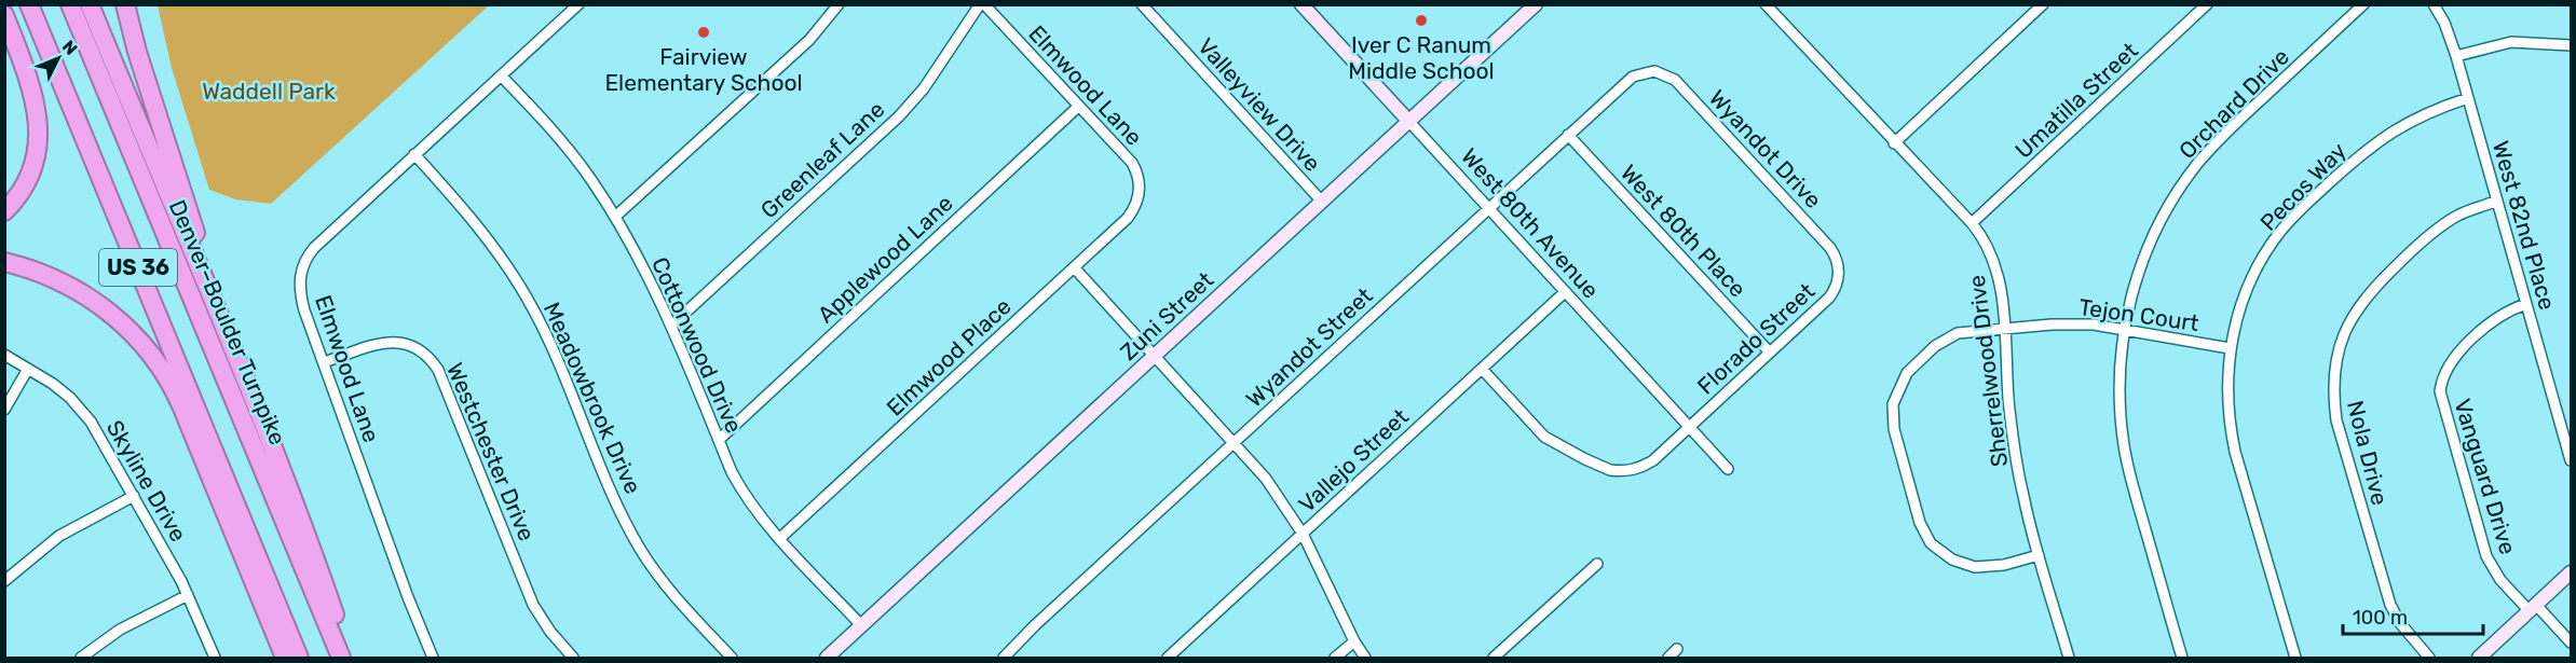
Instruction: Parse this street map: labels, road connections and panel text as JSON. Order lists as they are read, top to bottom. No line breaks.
{"streets":{"highway":["US 36","Denver–Boulder Turnpike"],"street":["Elmwood Lane","Umatilla Street","Orchard Drive","Valleyview Drive","Wyandot Drive","Greenleaf Lane","Pecos Way","West 80th Avenue","West 82nd Place","West 80th Place","Applewood Lane","Tejon Court","Zuni Street","Florado Street","Cottonwood Drive","Wyandot Street","Elmwood Place","Sherrelwood Drive","Meadowbrook Drive","Westchester Drive","Nola Drive","Vallejo Street","Vanguard Drive","Skyline Drive"]},"crossings":[["Elmwood Lane","Greenleaf Lane"],["Elmwood Lane","Applewood Lane"],["Elmwood Lane","Cottonwood Drive"],["Elmwood Lane","Elmwood Place"],["Elmwood Lane","Meadowbrook Drive"],["Elmwood Lane","Westchester Drive"],["Umatilla Street","Sherrelwood Drive"],["Orchard Drive","Tejon Court"],["Valleyview Drive","Zuni Street"],["Wyandot Drive","Florado Street"],["Wyandot Drive","Wyandot Street"],["Greenleaf Lane","Cottonwood Drive"],["Pecos Way","West 82nd Place"],["Pecos Way","Tejon Court"],["West 80th Avenue","Zuni Street"],["West 80th Avenue","Florado Street"],["West 80th Avenue","Wyandot Street"],["West 80th Avenue","Vallejo Street"],["West 82nd Place","Nola Drive"],["West 82nd Place","Vanguard Drive"],["West 80th Place","Florado Street"],["West 80th Place","Wyandot Street"],["Applewood Lane","Cottonwood Drive"],["Tejon Court","Sherrelwood Drive"],["Zuni Street","Cottonwood Drive"],["Cottonwood Drive","Elmwood Place"]],"parks":["Waddell Park"],"places":["Iver C Ranum Middle School","Fairview Elementary School"],"scale_bar":"100 m","north":"top right"}
